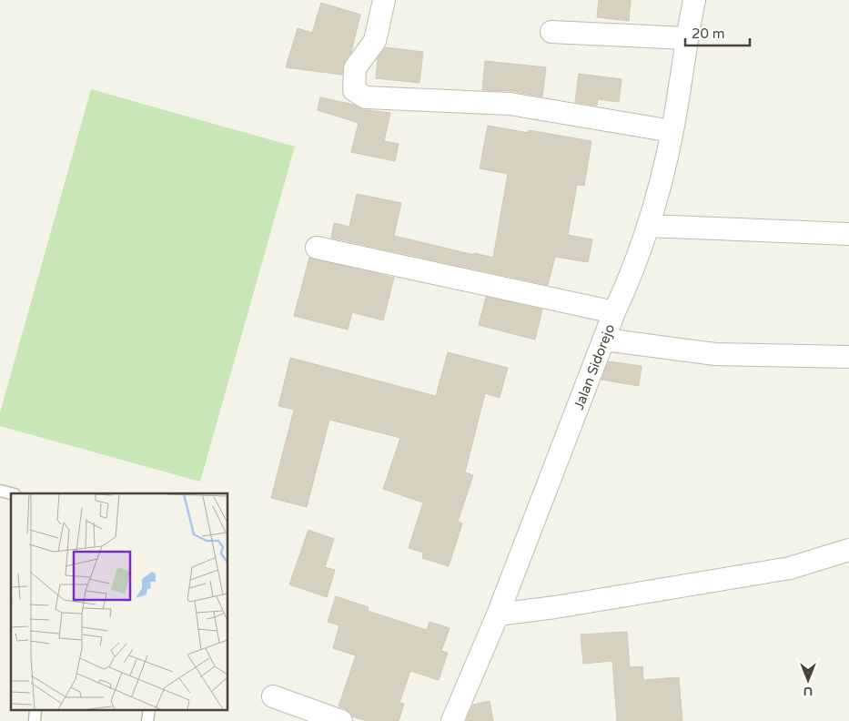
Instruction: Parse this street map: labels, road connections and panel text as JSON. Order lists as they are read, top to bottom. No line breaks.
{"streets":{"street":["Jalan Sidorejo"]},"scale_bar":"20 m","north":"bottom"}
